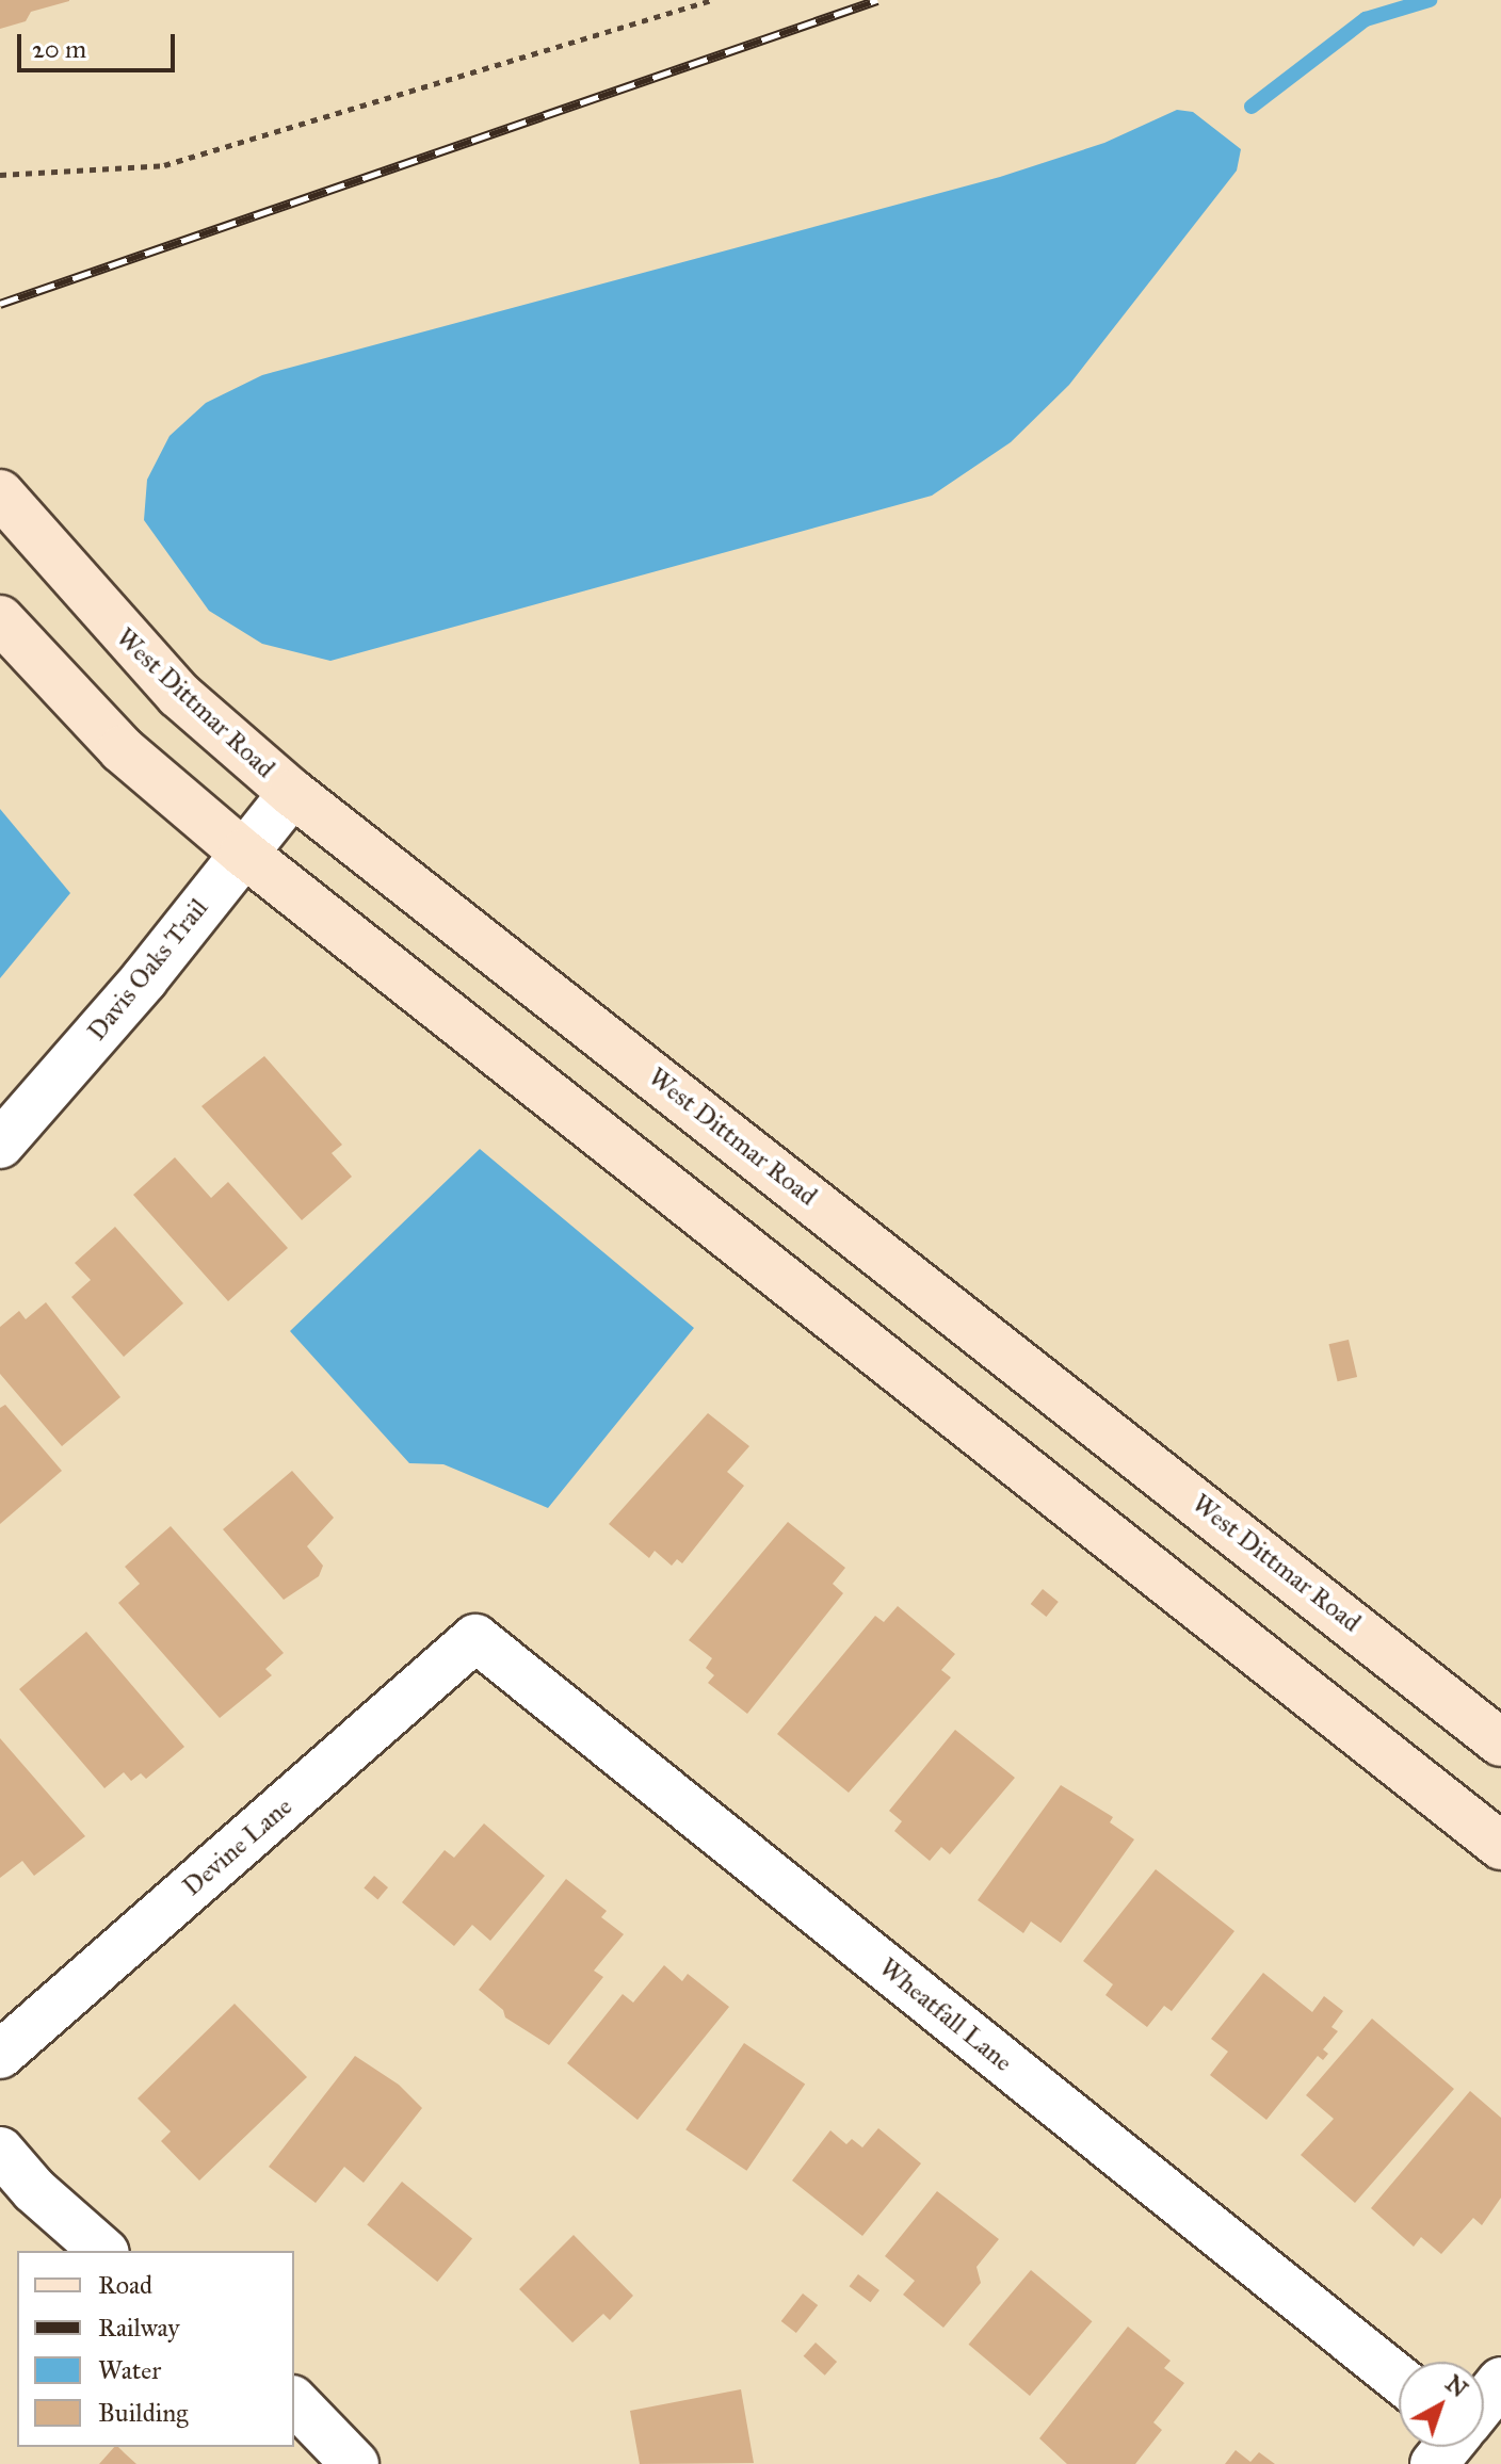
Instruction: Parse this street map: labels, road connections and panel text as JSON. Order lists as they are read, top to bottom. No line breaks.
{"streets":{"street":["West Dittmar Road","Davis Oaks Trail","Devine Lane","Wheatfall Lane"]},"crossings":[["West Dittmar Road","Davis Oaks Trail"],["Devine Lane","Wheatfall Lane"]],"legend":["Road","Railway","Water","Building"],"scale_bar":"20 m","north":"top right"}
